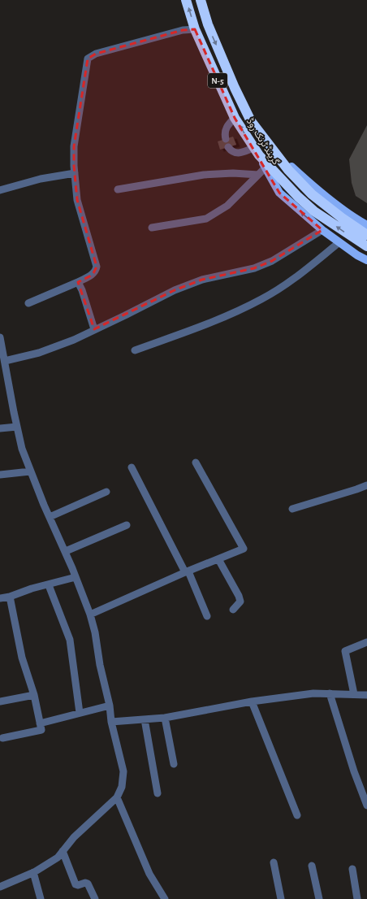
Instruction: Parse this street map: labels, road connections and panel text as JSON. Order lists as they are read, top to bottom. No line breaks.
{"streets":{"highway":["N-5","گرینڈ ٹرنک روڈ"]}}
